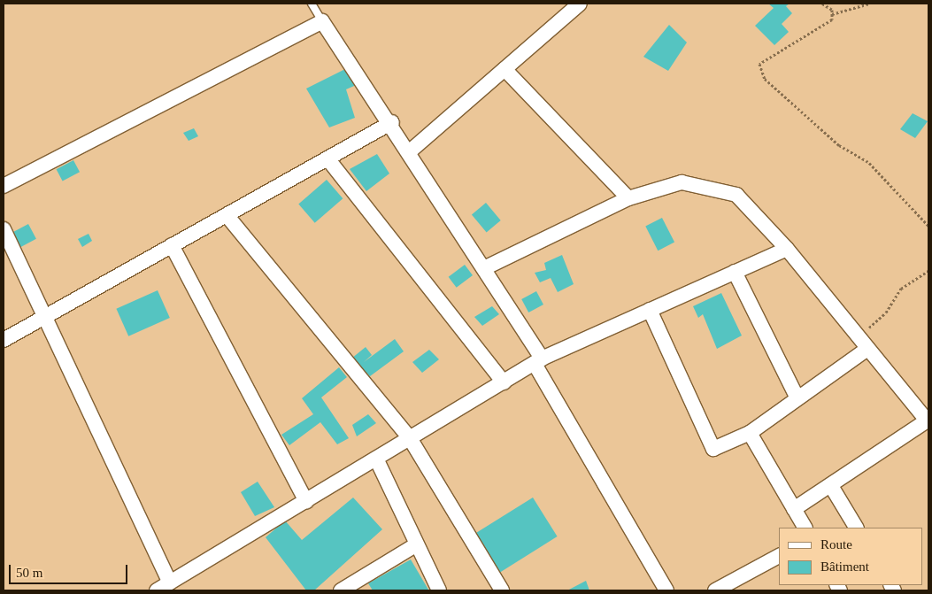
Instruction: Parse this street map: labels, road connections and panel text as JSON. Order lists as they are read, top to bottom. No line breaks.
{"legend":["Route","Bâtiment"],"scale_bar":"50 m"}
